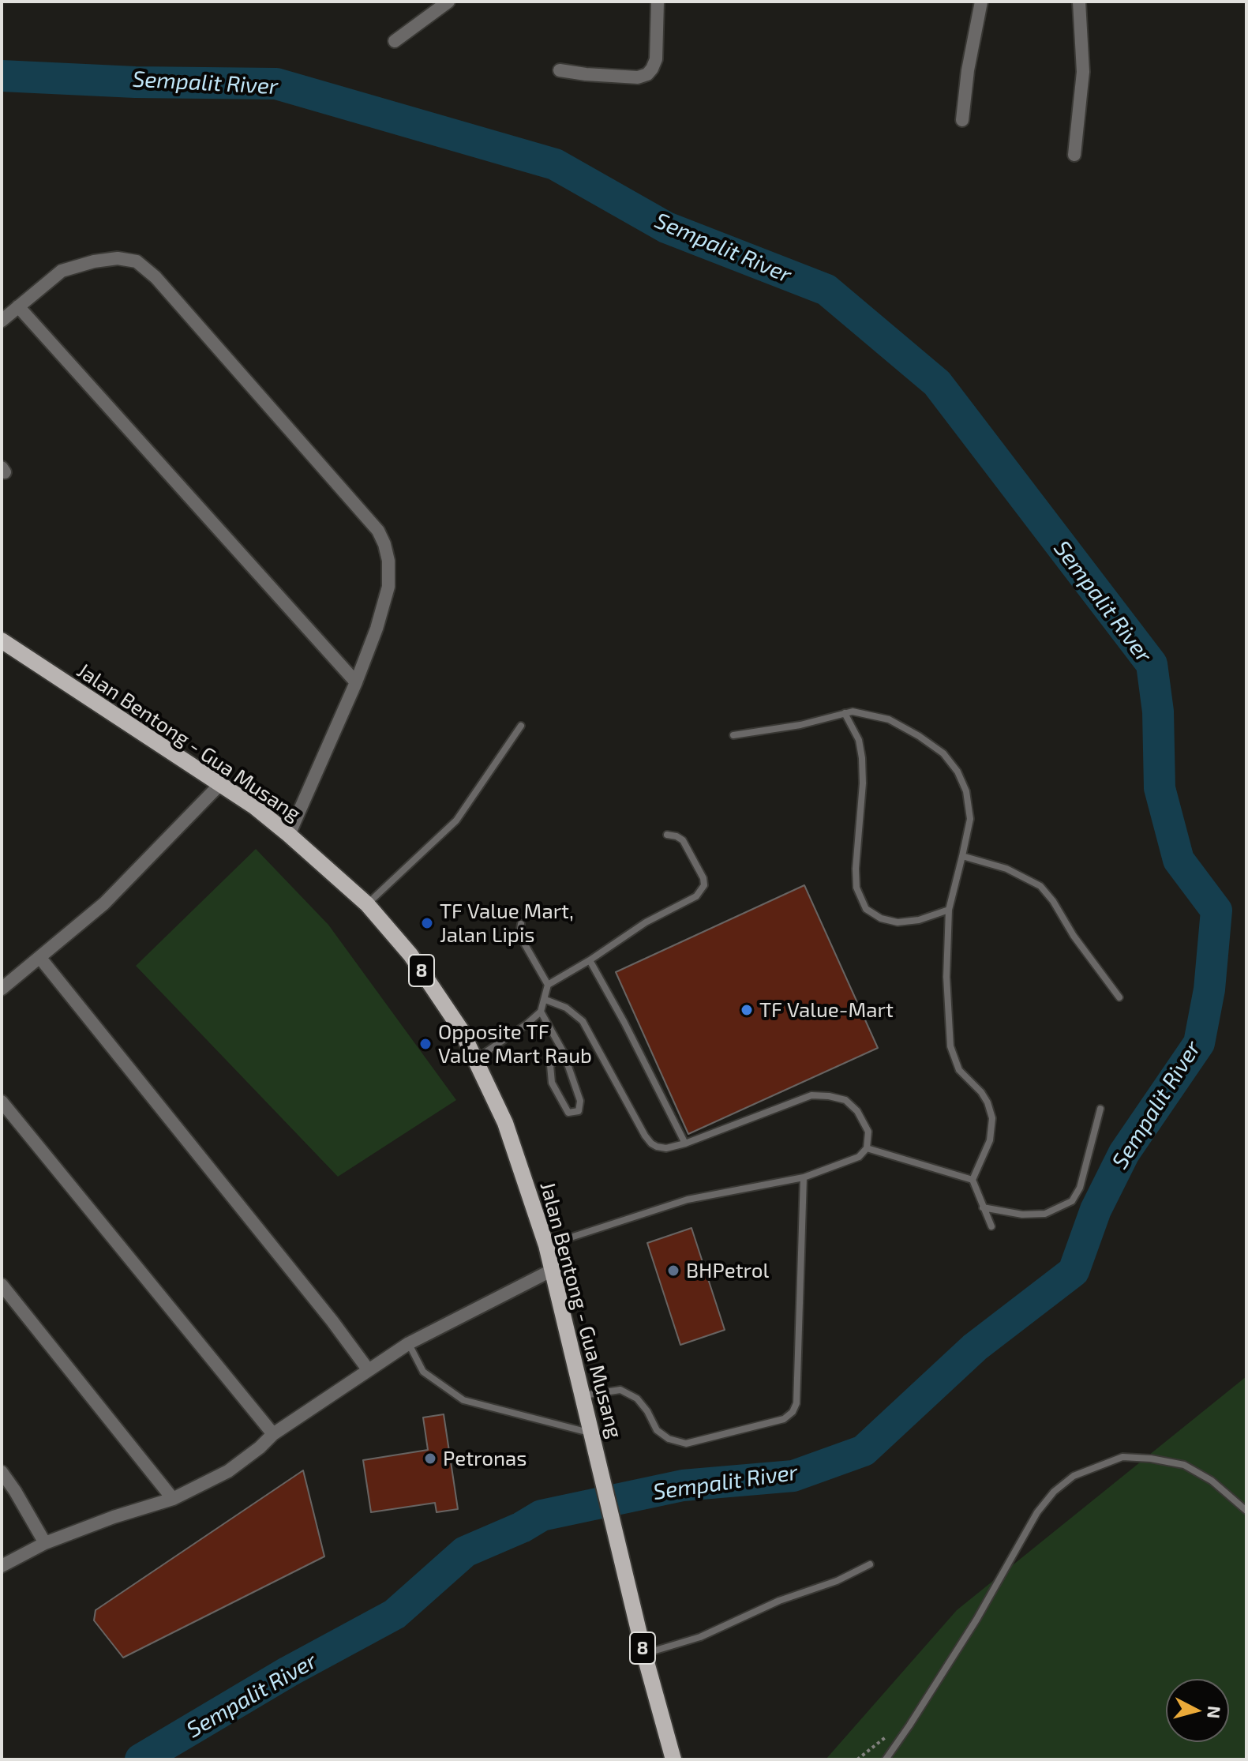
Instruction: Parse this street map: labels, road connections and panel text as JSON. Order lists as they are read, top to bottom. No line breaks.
{"streets":{"main road":["Jalan Bentong - Gua Musang","8"]},"water":["Sempalit River"],"places":["TF Value Mart, Jalan Lipis","TF Value-Mart","Opposite TF Value Mart Raub","BHPetrol","Petronas"],"north":"right"}
